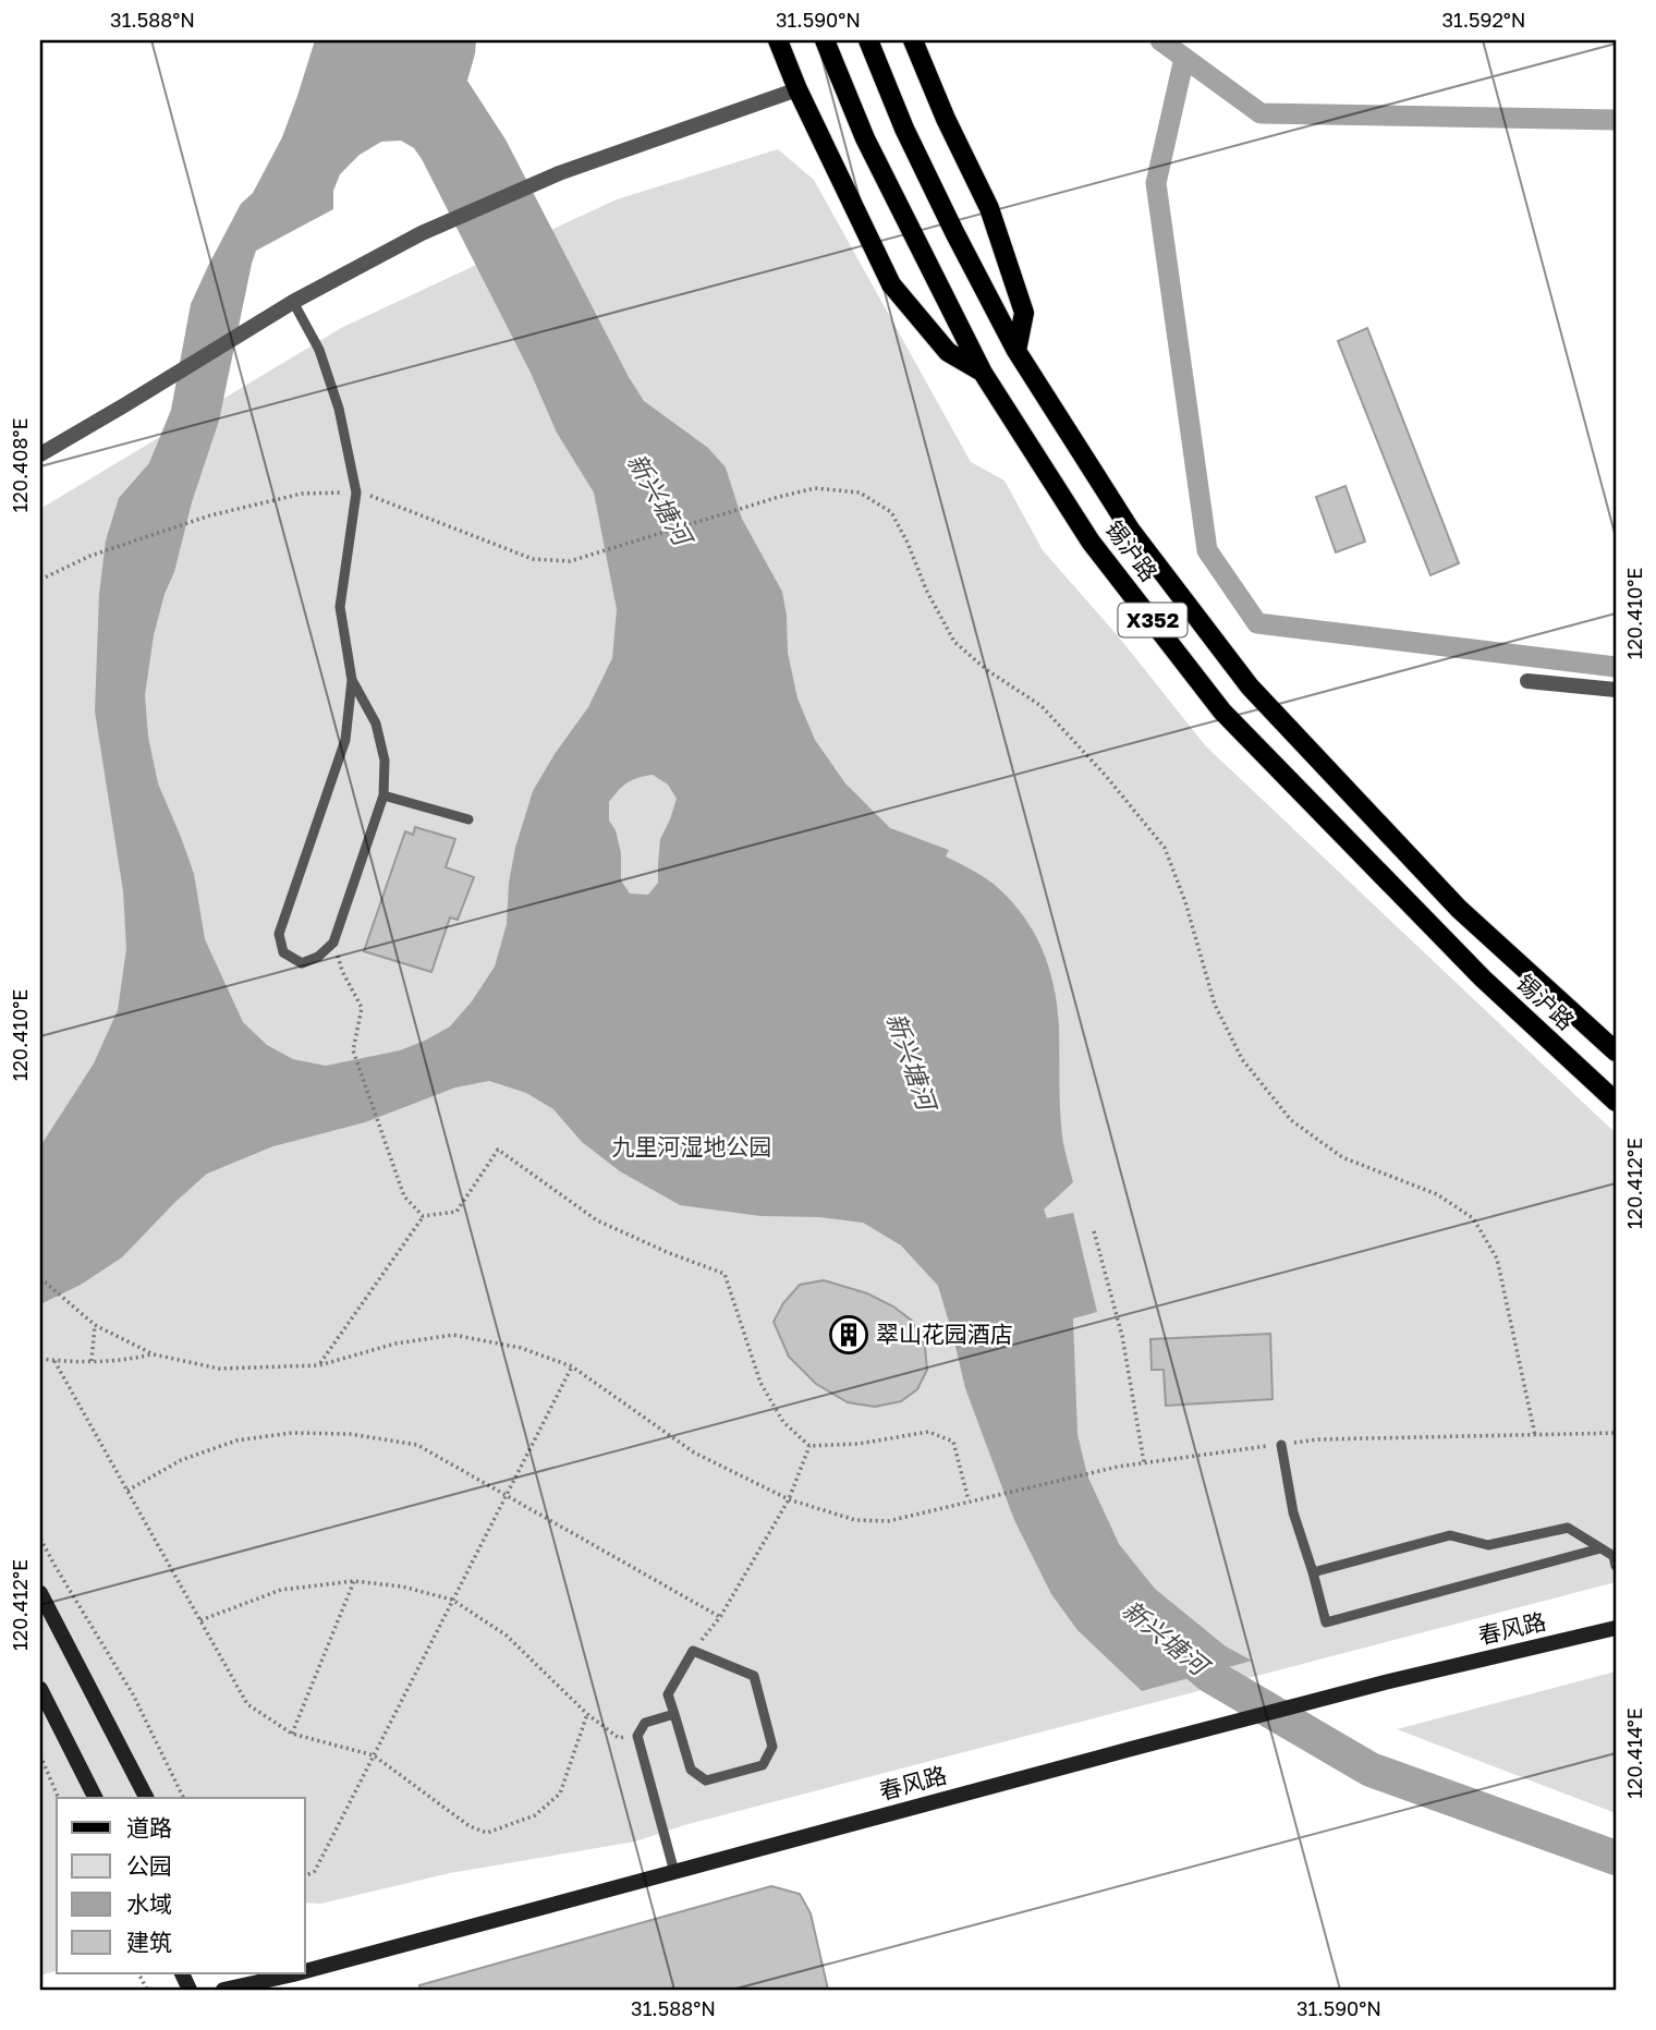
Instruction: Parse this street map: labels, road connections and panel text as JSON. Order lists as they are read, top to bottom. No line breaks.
{"streets":{"main road":["锡沪路","X352","春风路"]},"water":["新兴塘河"],"parks":["九里河湿地公园"],"places":{"building":["翠山花园酒店"]},"legend":["道路","公园","水域","建筑"],"coordinates":["31.588°N","31.590°N","31.592°N","120.408°E","120.410°E","120.412°E","120.414°E"]}
